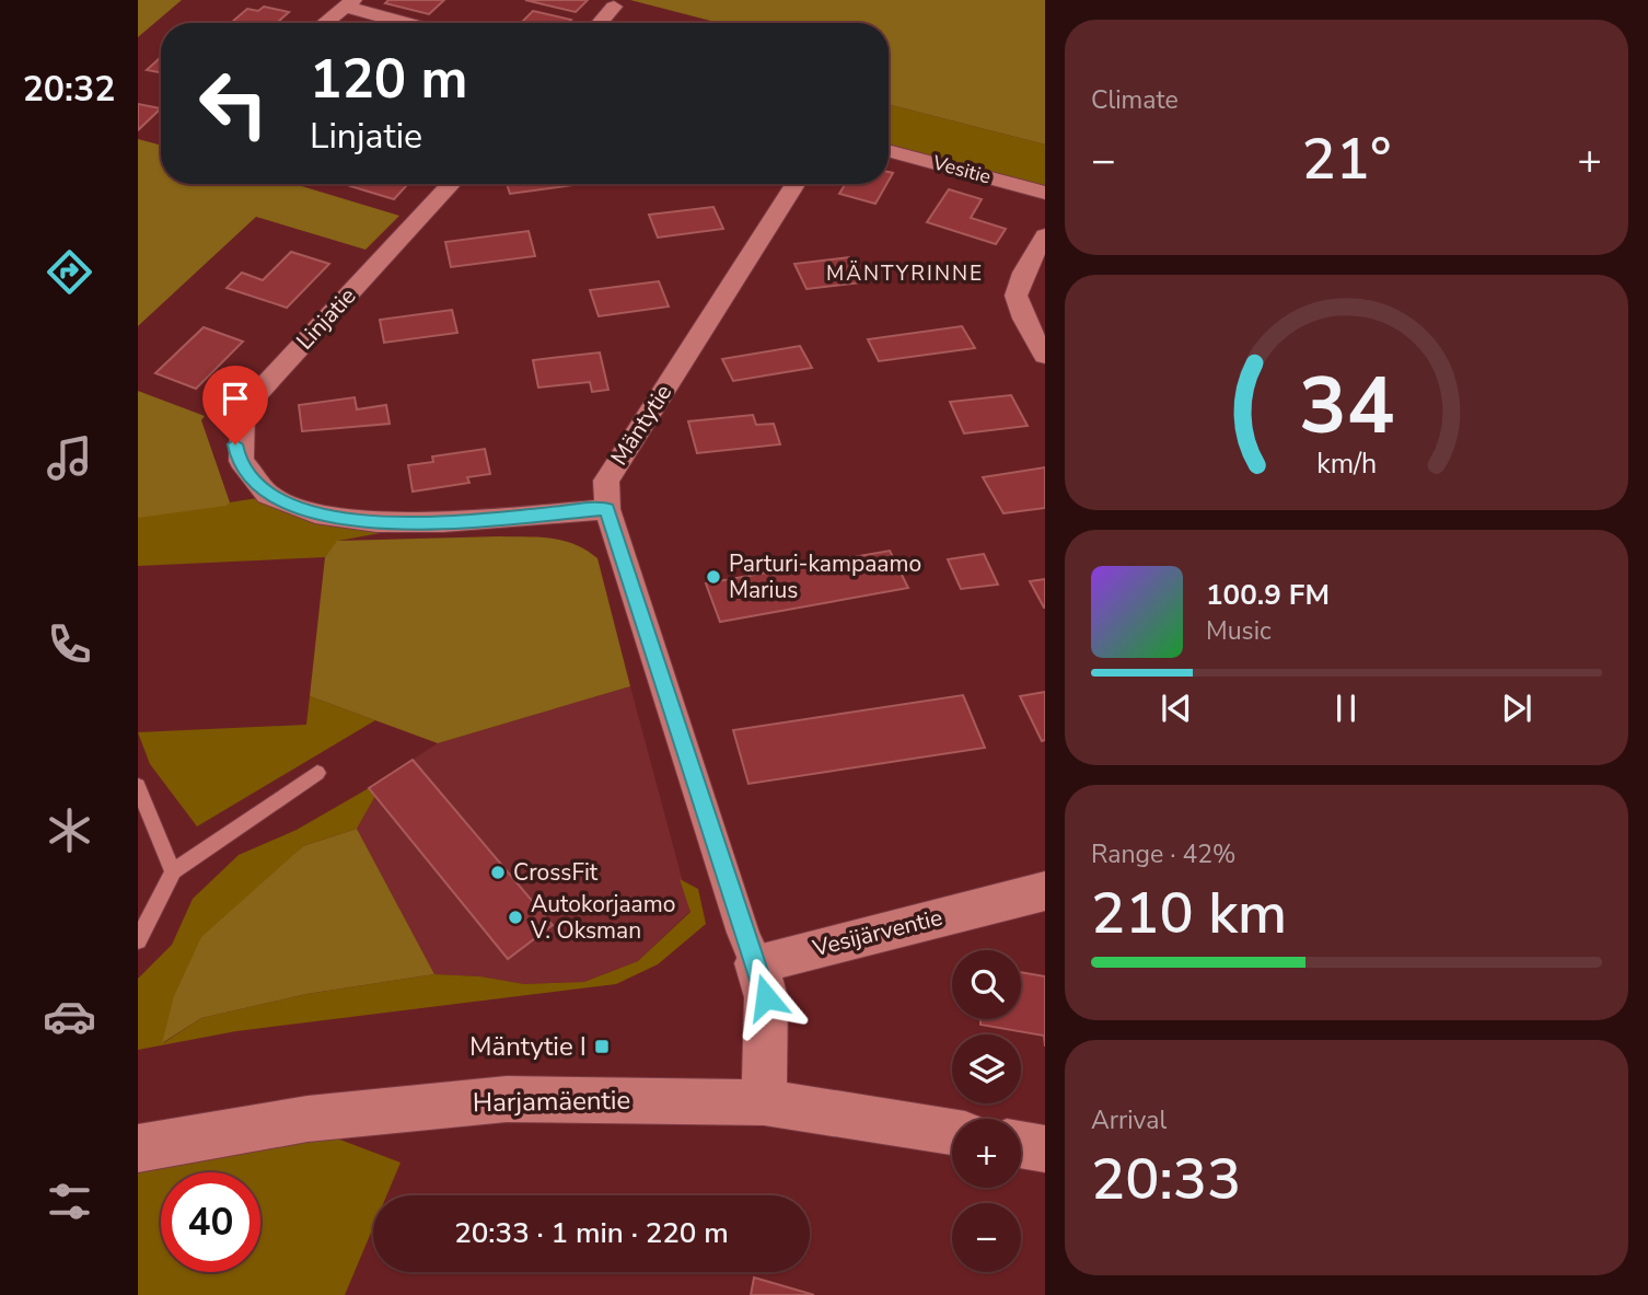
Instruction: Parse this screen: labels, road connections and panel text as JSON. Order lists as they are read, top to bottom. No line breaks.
{"streets":{"street":["Vesitie","Linjatie","Mäntytie","Vesijärventie","Harjamäentie"]},"crossings":[["Linjatie","Mäntytie"],["Mäntytie","Vesijärventie"]],"districts":["MÄNTYRINNE"],"places":{"other":["Parturi-kampaamo Marius","CrossFit","Autokorjaamo V. Oksman"],"transit":["Mäntytie I"]},"page":{"tabs":"20:32","tile":["Climate",["Range · 42%","210 km"],["Arrival","20:33"]],"turn":["120 m","Linjatie"],"heat":["−","21°","+"],"song":["100.9 FM","Music"],"map_buttons":["+","−"],"limit":"40","trip":"20:33 · 1 min · 220 m","gauge":["34","km/h"]}}
